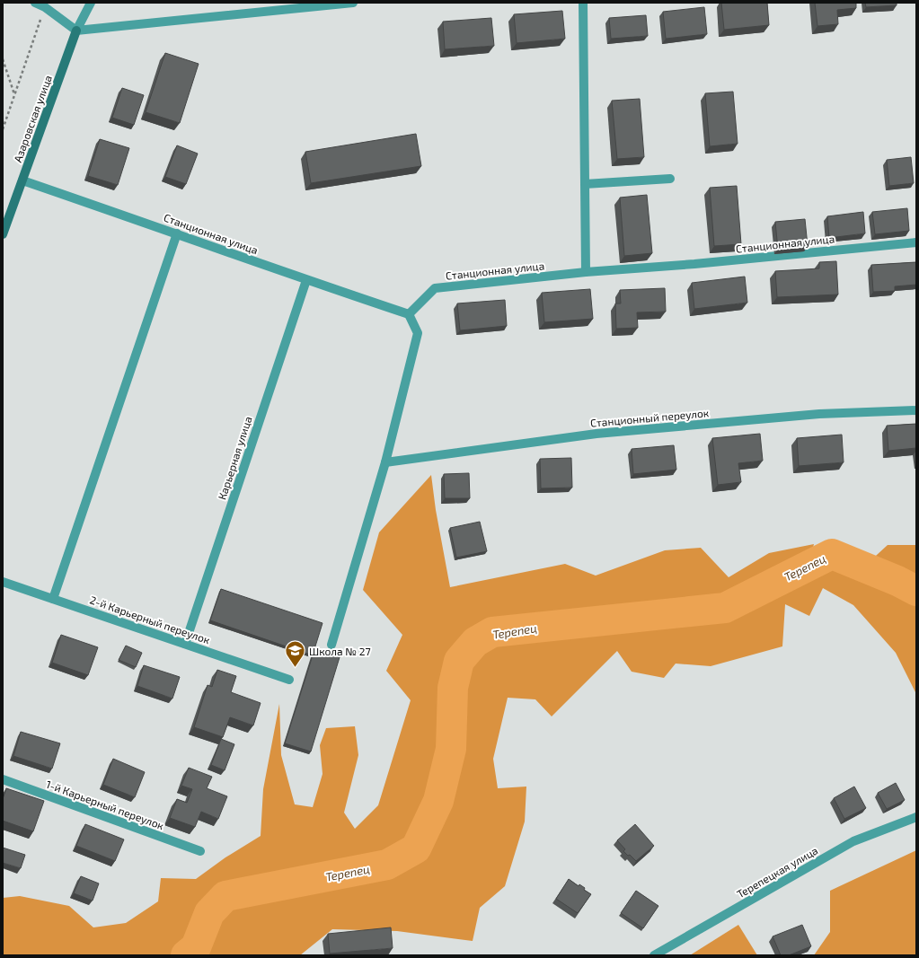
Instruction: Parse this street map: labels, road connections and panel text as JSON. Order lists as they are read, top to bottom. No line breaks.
{"streets":{"street":["Азаровская улица","Станционная улица","Станционный переулок","Карьерная улица","2-й Карьерный переулок","1-й Карьерный переулок","Терепецкая улица"]},"crossings":[["Азаровская улица","Станционная улица"],["Станционная улица","Карьерная улица"],["Карьерная улица","2-й Карьерный переулок"]],"water":["Терепец"],"places":{"school or university":["Школа № 27"]}}
